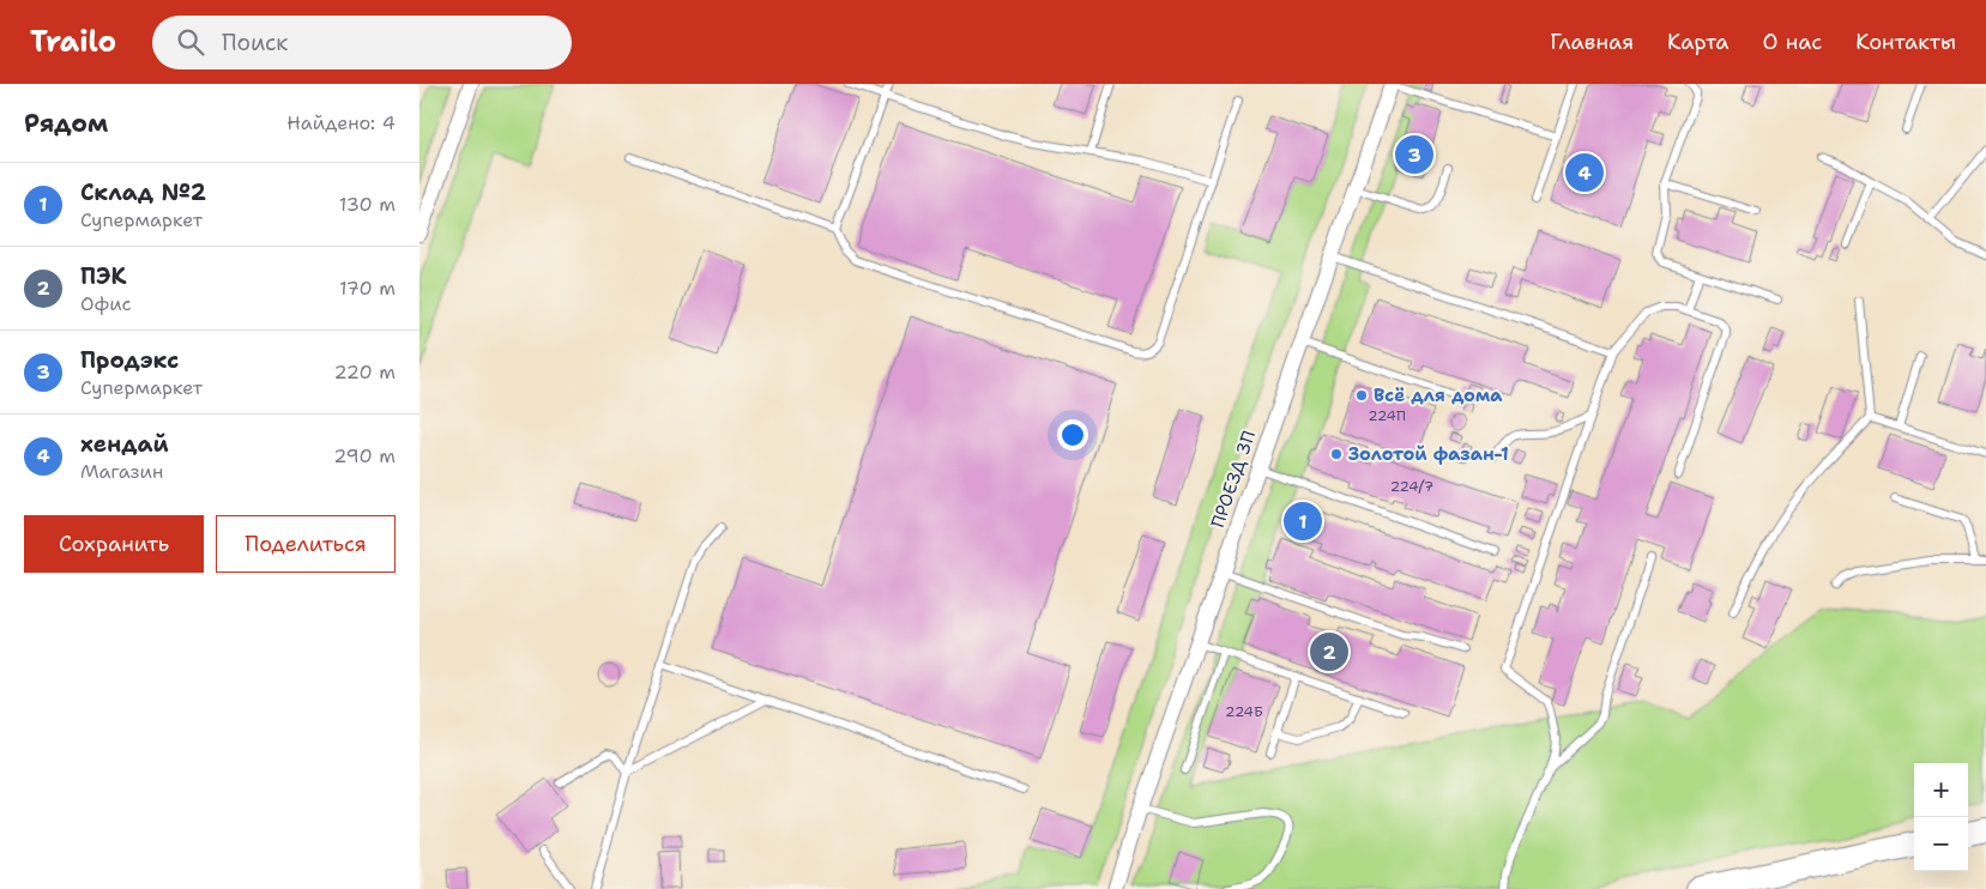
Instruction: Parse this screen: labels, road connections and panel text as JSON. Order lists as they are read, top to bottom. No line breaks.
{"streets":{"street":["ПРОЕЗД 3П"]},"places":["Всё для дома","Золотой фазан-1"],"house_numbers":["224П","224/7","224Б"],"page":{"header":"Trailo","search":"Поиск","nav":["Главная","Карта","О нас","Контакты"],"heading":["Рядом","Найдено: 4"],"pins":["3","4","1","2"],"list":[{"mark":"1","name":"Склад №2","note":"Супермаркет","value":"130 m"},{"mark":"2","name":"ПЭК","note":"Офис","value":"170 m"},{"mark":"3","name":"Продэкс","note":"Супермаркет","value":"220 m"},{"mark":"4","name":"хендай","note":"Магазин","value":"290 m"}],"buttons":["Сохранить","Поделиться"],"map_buttons":["+","−"]}}
